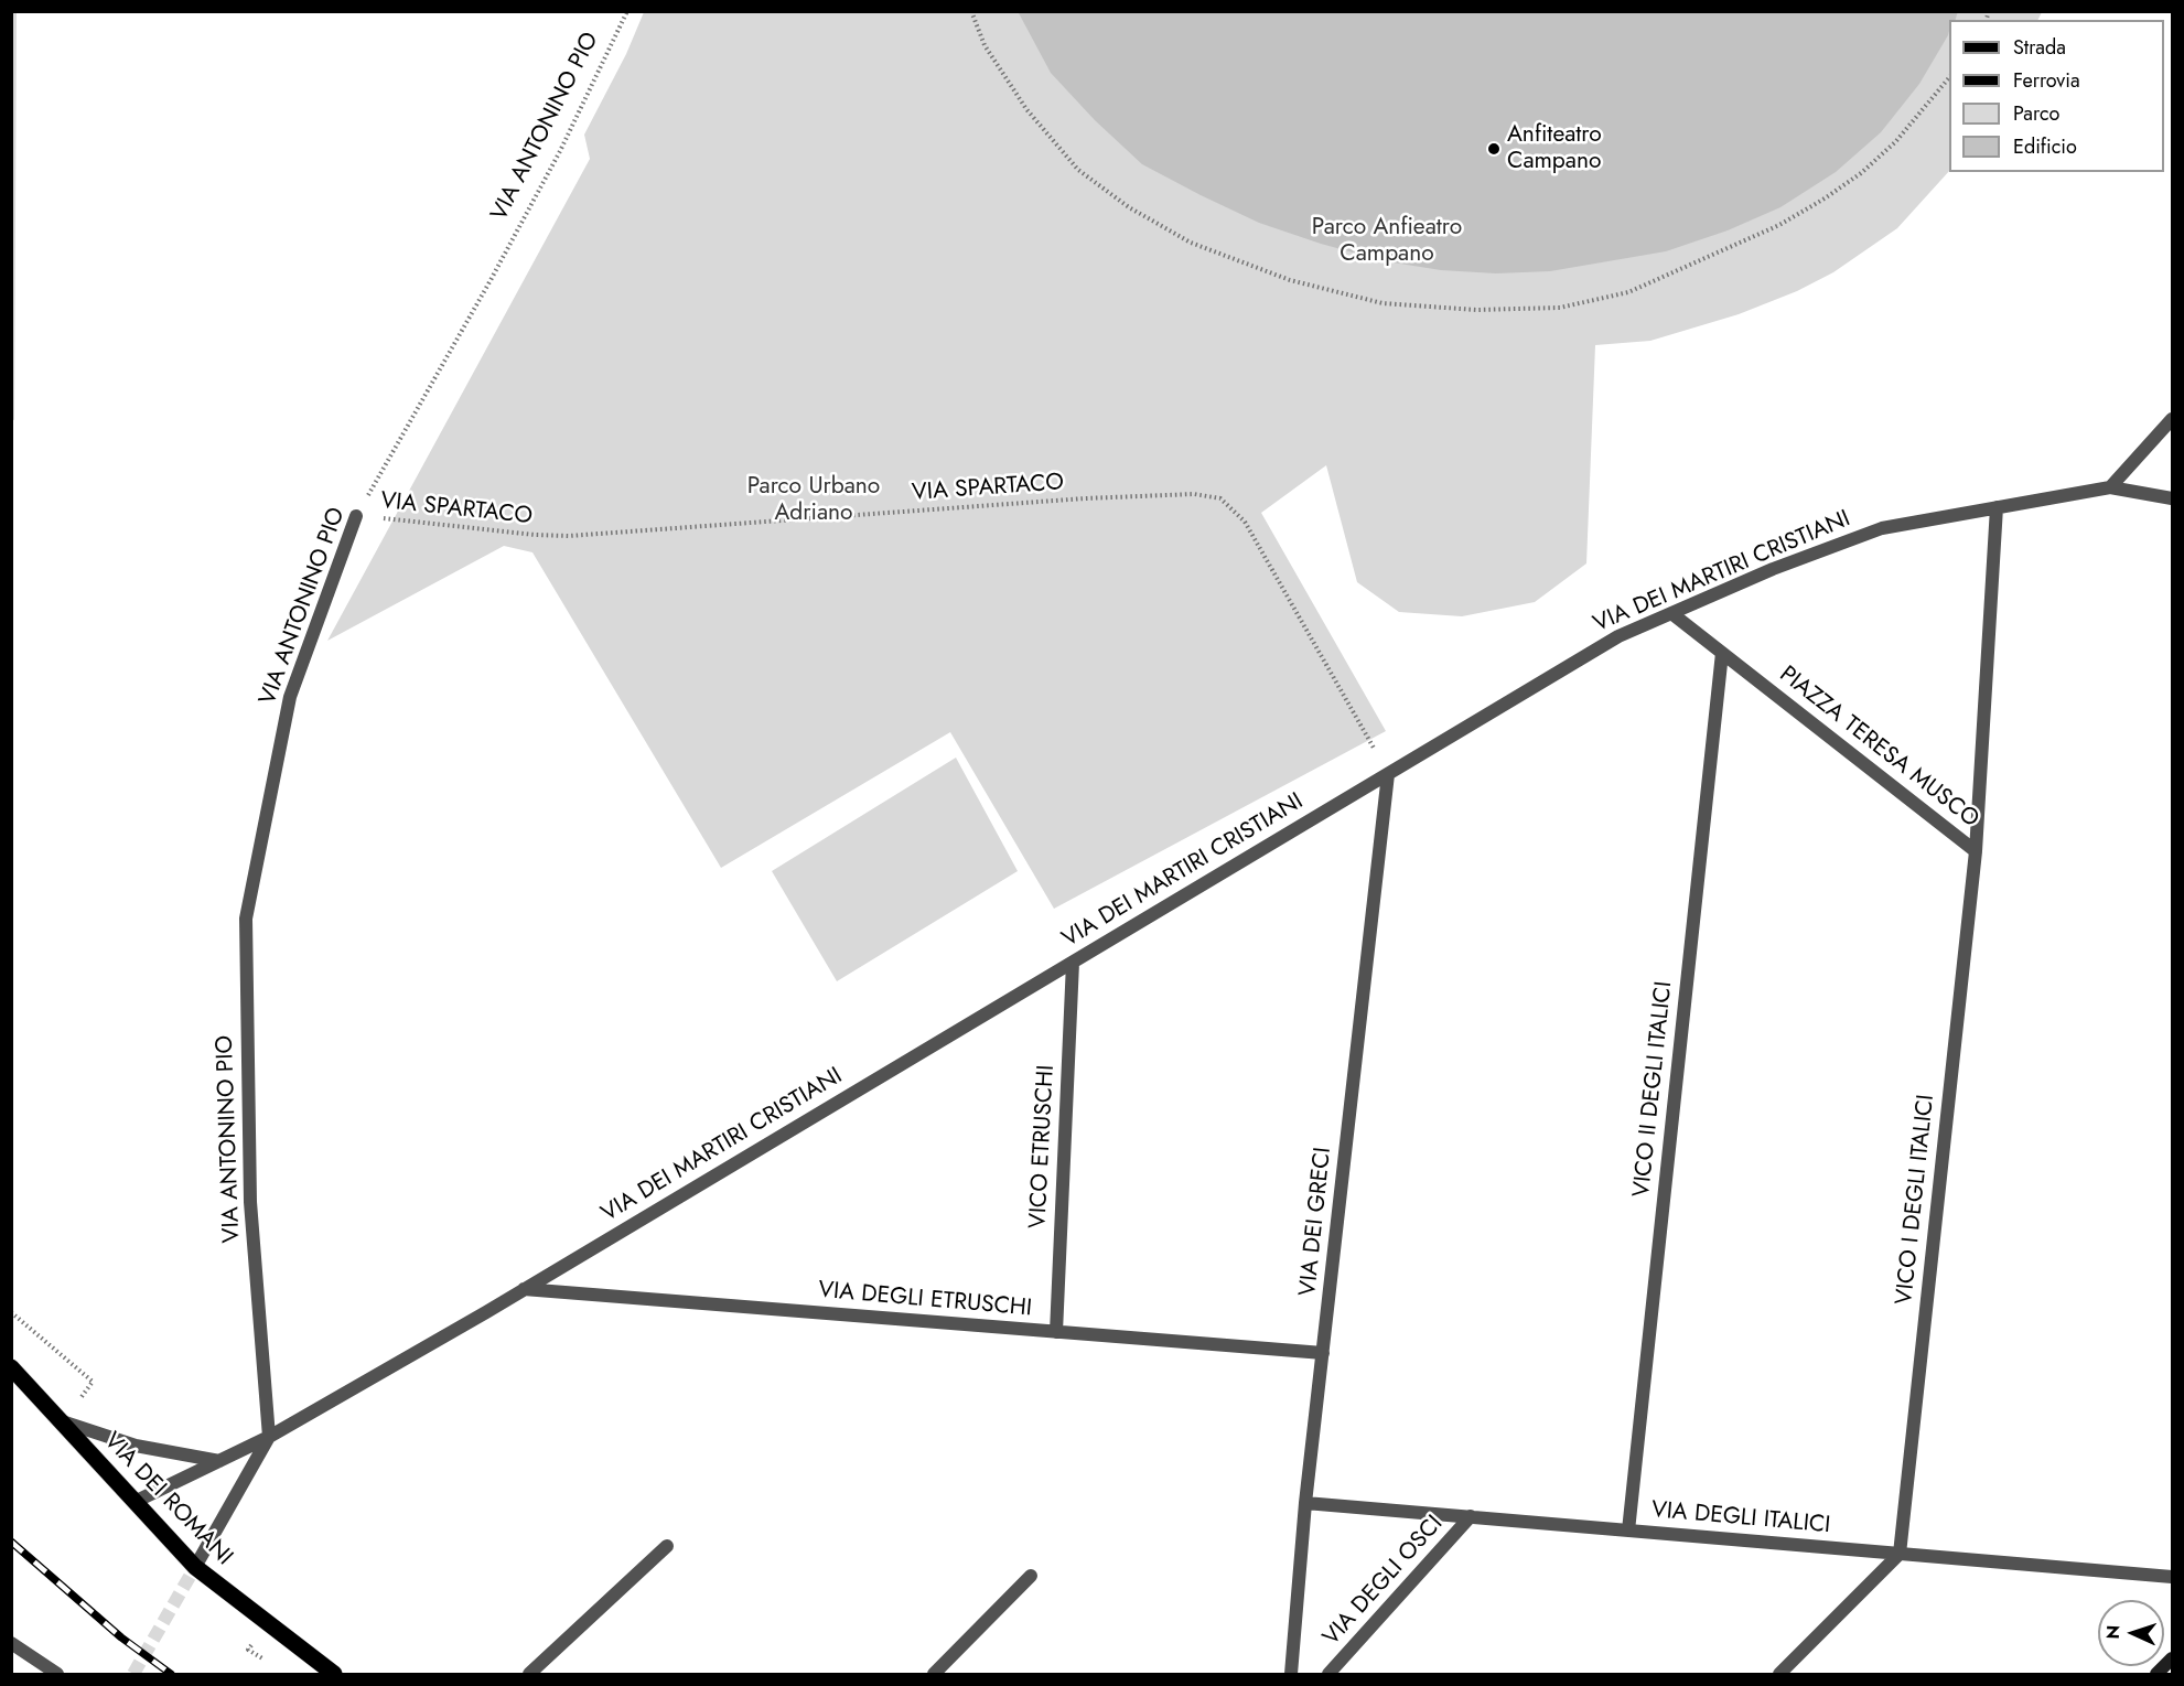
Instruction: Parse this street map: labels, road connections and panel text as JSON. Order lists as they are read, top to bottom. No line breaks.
{"streets":{"main road":["VIA DEI ROMANI"],"street":["VIA ANTONINO PIO","VIA DEI MARTIRI CRISTIANI","PIAZZA TERESA MUSCO","VICO II DEGLI ITALICI","VICO ETRUSCHI","VICO I DEGLI ITALICI","VIA DEI GRECI","VIA DEGLI ETRUSCHI","VIA DEGLI ITALICI","VIA DEGLI OSCI"],"path":["VIA SPARTACO"]},"crossings":[["VIA ANTONINO PIO","VIA SPARTACO"],["VIA ANTONINO PIO","VIA DEI MARTIRI CRISTIANI"],["VIA SPARTACO","VIA DEI MARTIRI CRISTIANI"],["VIA SPARTACO","VIA DEI GRECI"],["VIA DEI MARTIRI CRISTIANI","PIAZZA TERESA MUSCO"],["VIA DEI MARTIRI CRISTIANI","VICO ETRUSCHI"],["VIA DEI MARTIRI CRISTIANI","VIA DEI GRECI"],["VIA DEI MARTIRI CRISTIANI","VIA DEGLI ETRUSCHI"],["VIA DEI MARTIRI CRISTIANI","VIA DEI ROMANI"],["PIAZZA TERESA MUSCO","VICO II DEGLI ITALICI"],["PIAZZA TERESA MUSCO","VICO I DEGLI ITALICI"],["VICO II DEGLI ITALICI","VIA DEGLI ITALICI"],["VICO ETRUSCHI","VIA DEGLI ETRUSCHI"],["VICO I DEGLI ITALICI","VIA DEGLI ITALICI"],["VIA DEI GRECI","VIA DEGLI ETRUSCHI"],["VIA DEI GRECI","VIA DEGLI ITALICI"],["VIA DEGLI ITALICI","VIA DEGLI OSCI"]],"parks":["Parco Anfieatro Campano","Parco Urbano Adriano"],"places":["Anfiteatro Campano"],"legend":["Strada","Ferrovia","Parco","Edificio"],"north":"left"}
